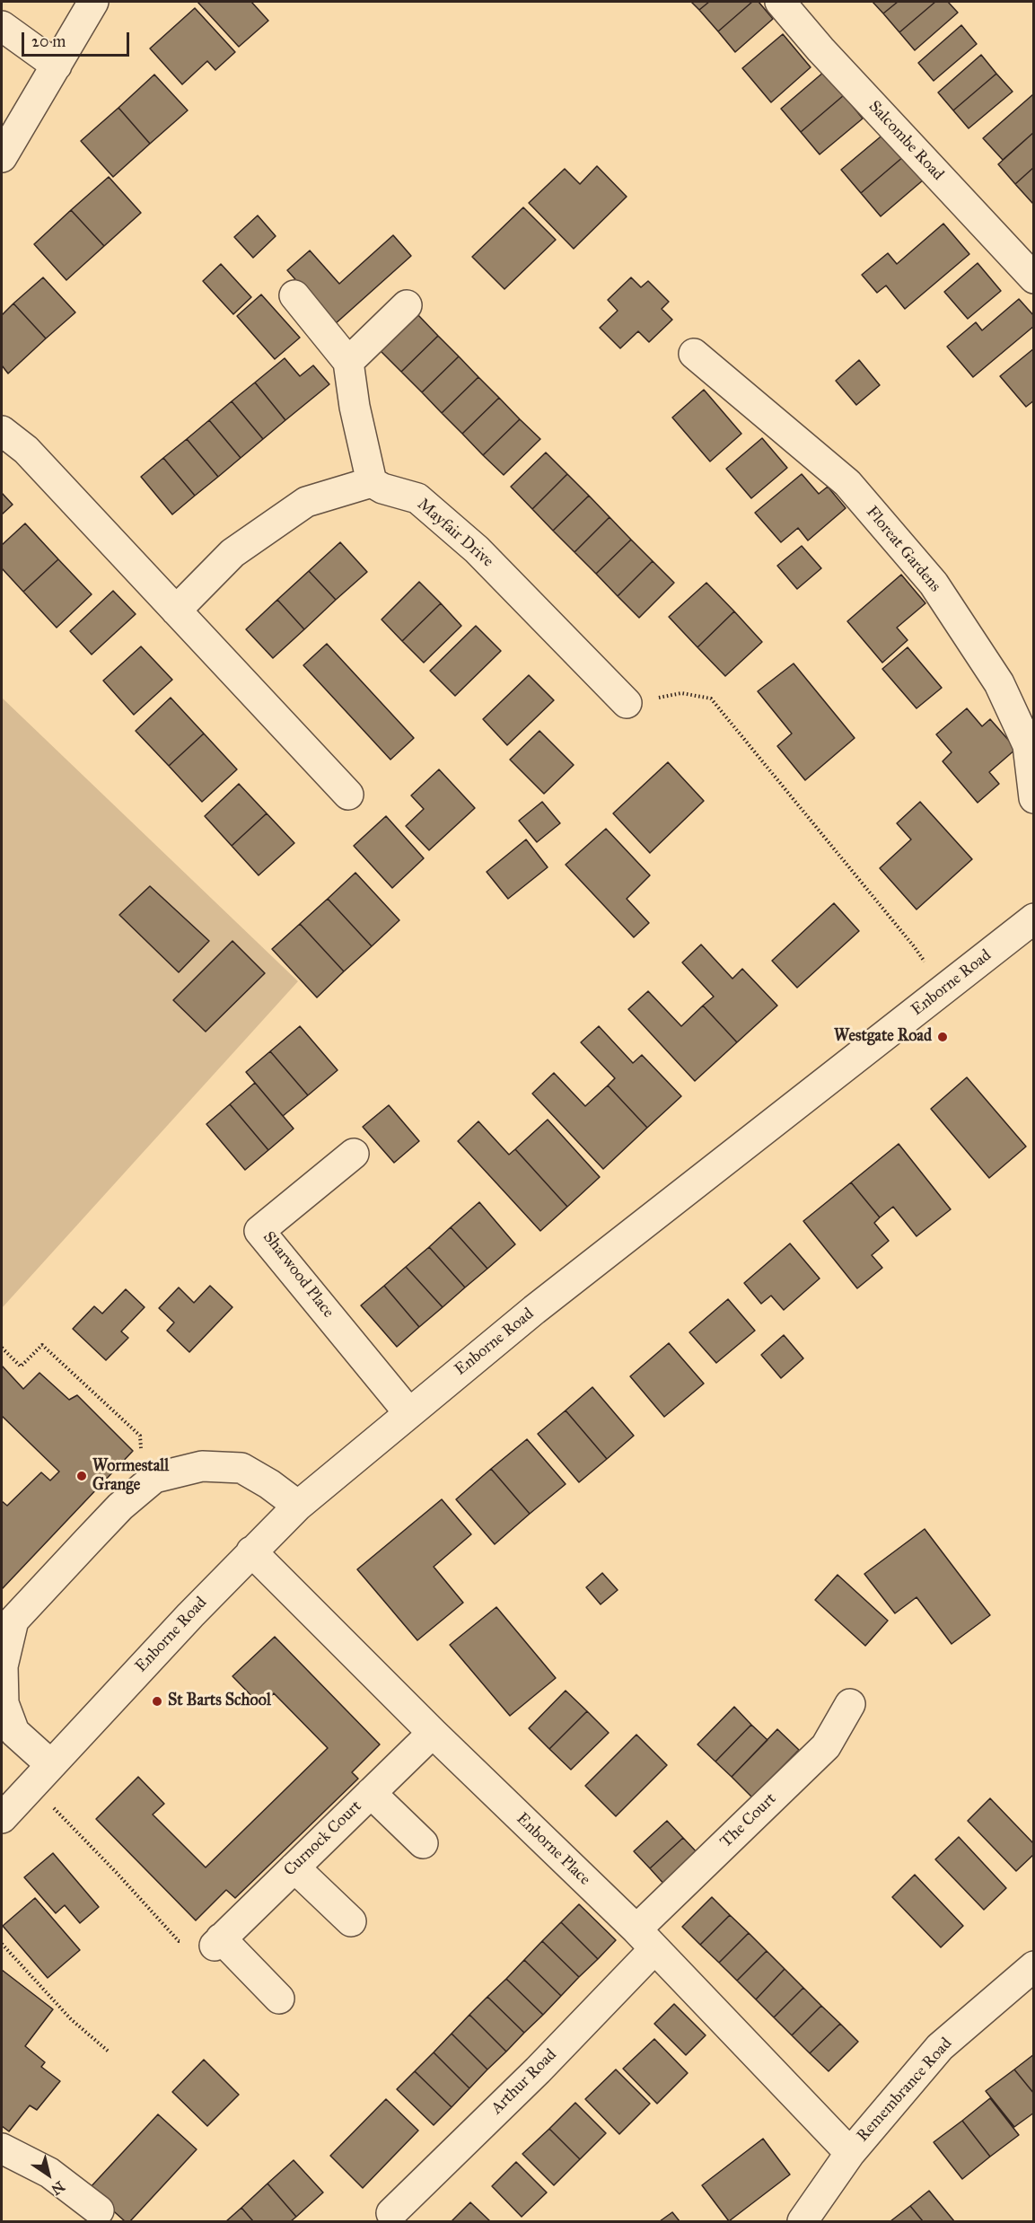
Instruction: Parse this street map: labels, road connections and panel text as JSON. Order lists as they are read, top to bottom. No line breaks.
{"streets":{"street":["Salcombe Road","Mayfair Drive","Floreat Gardens","Enborne Road","Sharwood Place","The Court","Curnock Court","Enborne Place","Arthur Road","Remembrance Road"]},"crossings":[["Enborne Road","Sharwood Place"],["Enborne Road","Enborne Place"],["The Court","Enborne Place"],["The Court","Arthur Road"],["Curnock Court","Enborne Place"],["Enborne Place","Arthur Road"],["Enborne Place","Remembrance Road"]],"places":["Westgate Road","Wormestall Grange","St Barts School"],"scale_bar":"20 m","north":"bottom right"}
